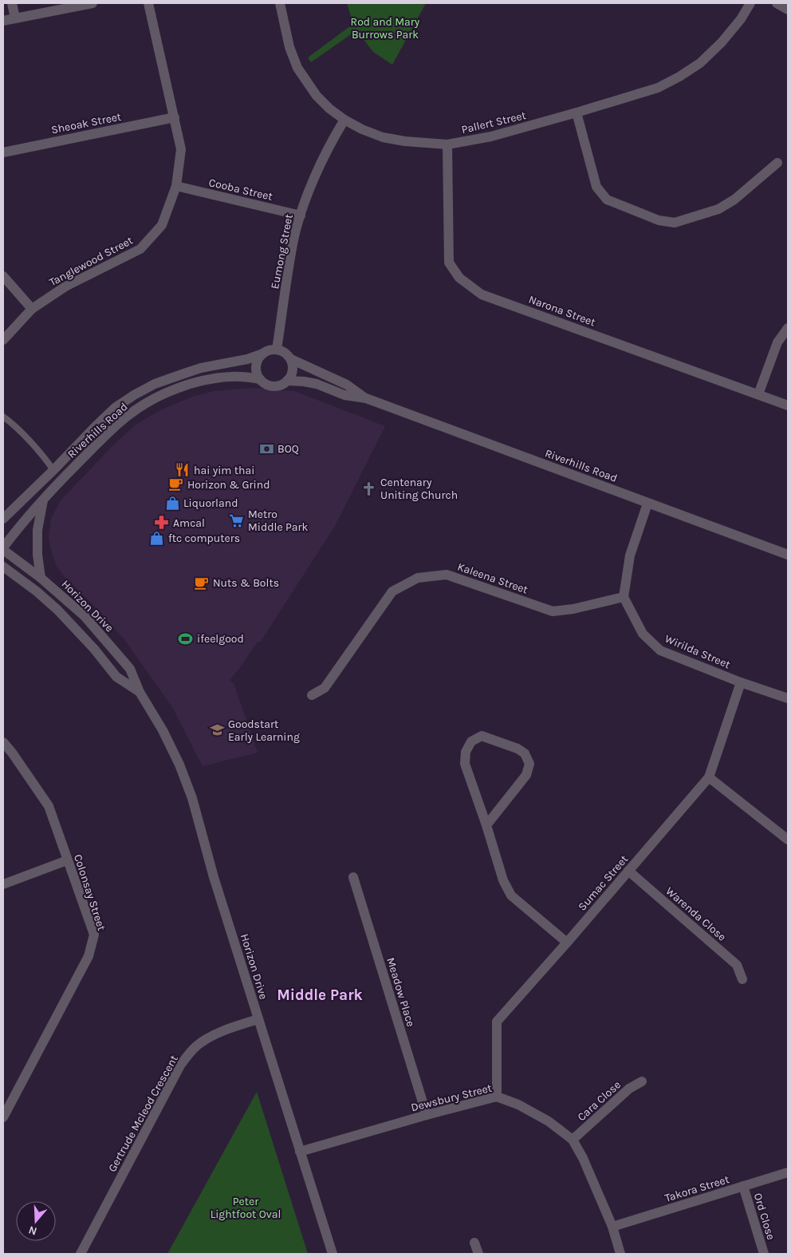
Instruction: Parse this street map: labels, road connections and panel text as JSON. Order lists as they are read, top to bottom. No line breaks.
{"streets":{"street":["Pallert Street","Sheoak Street","Cooba Street","Eumong Street","Tanglewood Street","Narona Street","Riverhills Road","Kaleena Street","Horizon Drive","Wirilda Street","Sumac Street","Colonsay Street","Warenda Close","Meadow Place","Dewsbury Street","Cara Close","Gertrude Mcleod Crescent","Takora Street","Ord Close"]},"crossings":[["Pallert Street","Eumong Street"],["Pallert Street","Narona Street"],["Sheoak Street","Tanglewood Street"],["Cooba Street","Eumong Street"],["Cooba Street","Tanglewood Street"],["Eumong Street","Riverhills Road"],["Riverhills Road","Horizon Drive"],["Kaleena Street","Wirilda Street"],["Horizon Drive","Dewsbury Street"],["Horizon Drive","Gertrude Mcleod Crescent"],["Wirilda Street","Sumac Street"],["Sumac Street","Warenda Close"],["Sumac Street","Dewsbury Street"],["Meadow Place","Dewsbury Street"],["Dewsbury Street","Cara Close"],["Dewsbury Street","Takora Street"],["Takora Street","Ord Close"]],"districts":["Middle Park"],"parks":["Rod and Mary Burrows Park","Peter Lightfoot Oval"],"places":{"bank":["BOQ"],"restaurant":["hai yim thai"],"cafe":["Horizon & Grind","Nuts & Bolts"],"church":["Centenary Uniting Church"],"shop":["Liquorland","ftc computers"],"supermarket":["Metro Middle Park"],"pharmacy":["Amcal"],"sports":["ifeelgood"],"school or university":["Goodstart Early Learning"]},"north":"bottom"}
